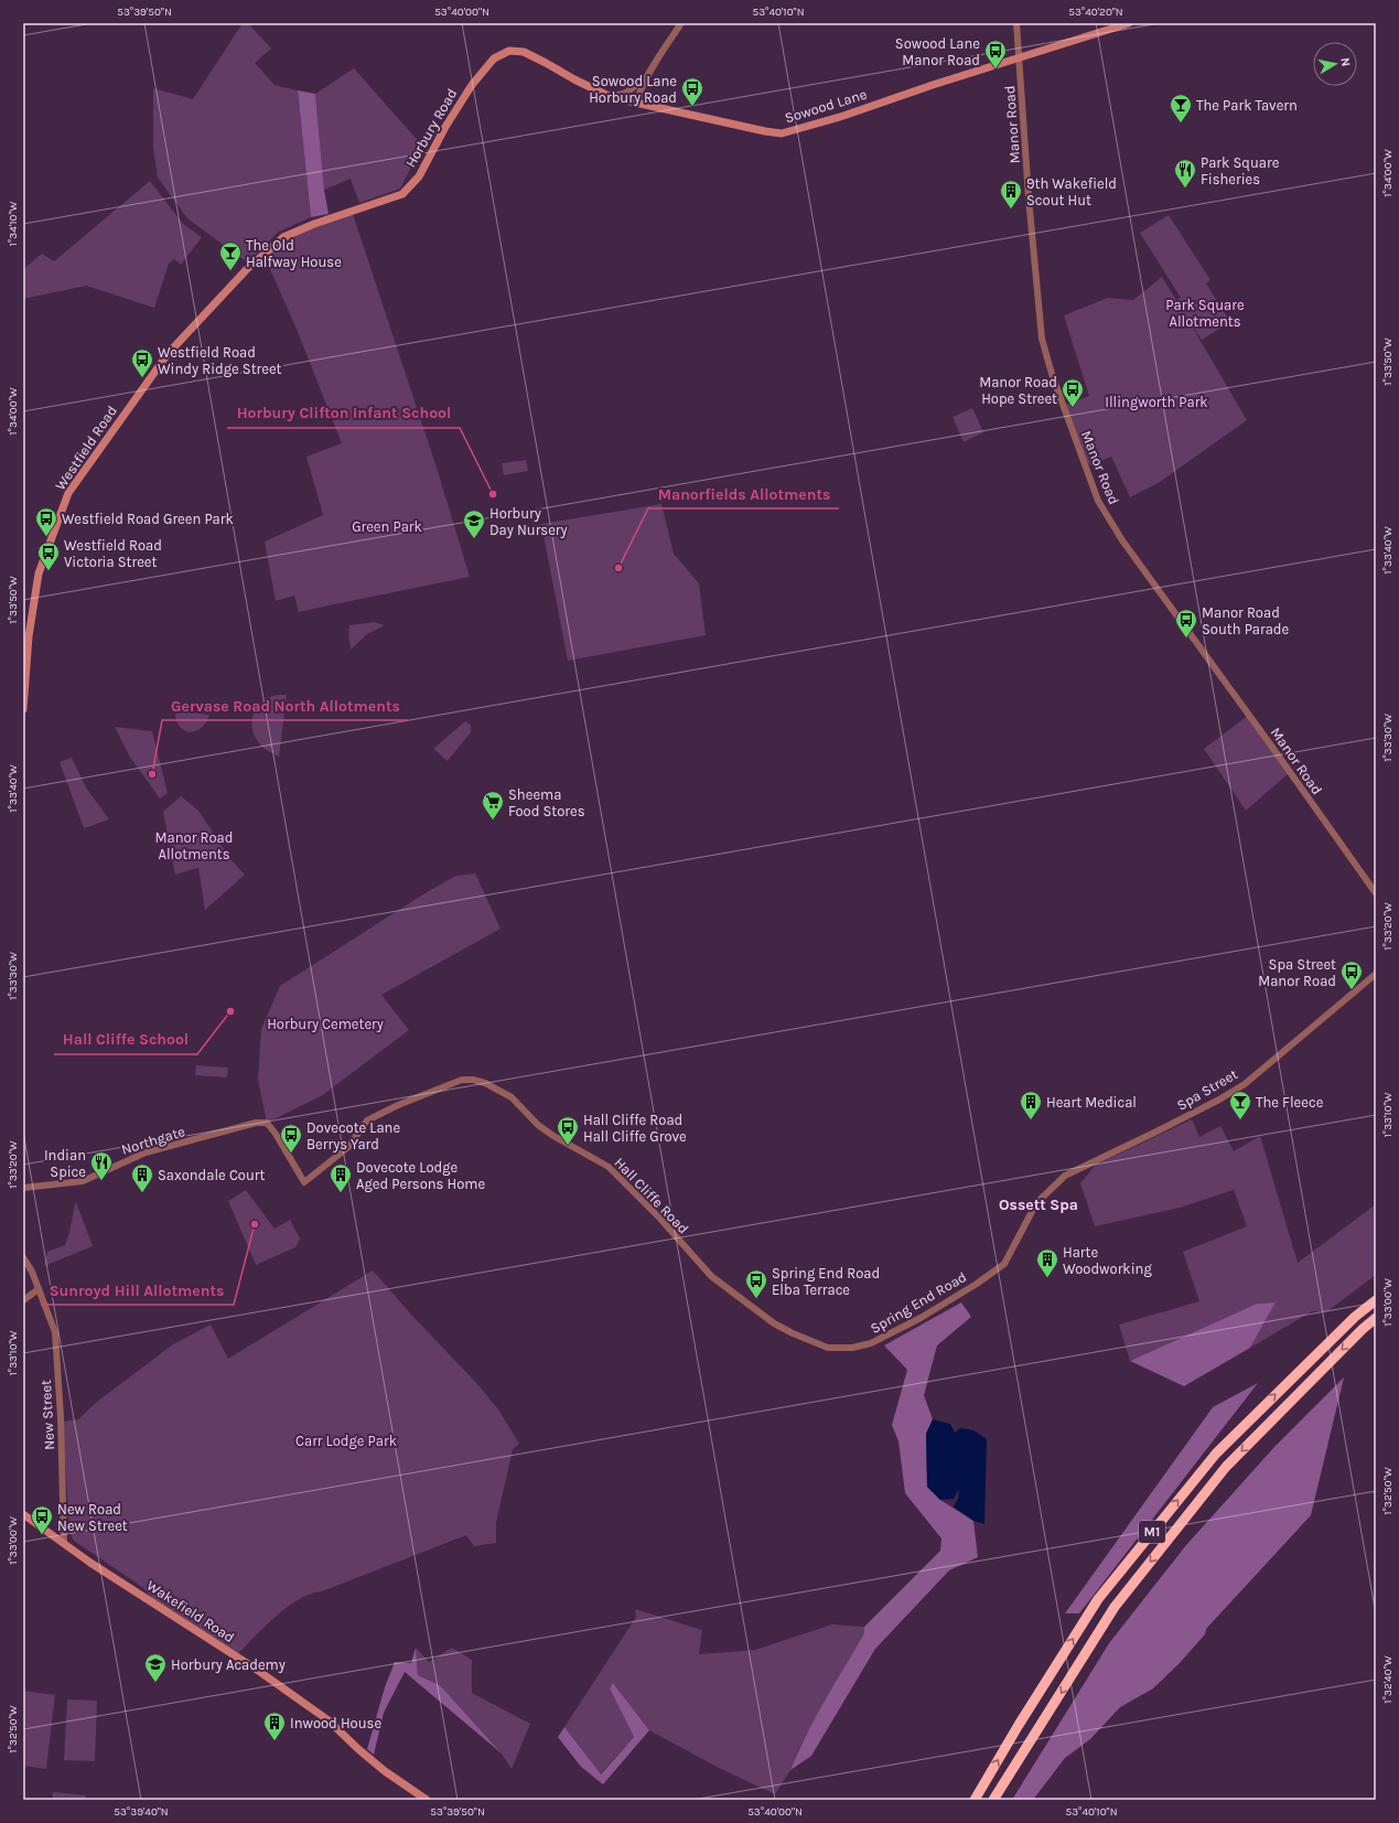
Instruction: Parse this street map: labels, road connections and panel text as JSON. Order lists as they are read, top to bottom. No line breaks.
{"streets":{"highway":["M1"],"main road":["Sowood Lane","Horbury Road","Westfield Road","Wakefield Road"],"street":["Manor Road","Spa Street","Northgate","Hall Cliffe Road","Spring End Road","New Street"]},"crossings":[["Sowood Lane","Manor Road"],["Sowood Lane","Horbury Road"],["Horbury Road","Westfield Road"],["Spa Street","Spring End Road"],["Northgate","Hall Cliffe Road"],["Hall Cliffe Road","Spring End Road"],["New Street","Wakefield Road"]],"districts":["Ossett Spa"],"parks":["Park Square Allotments","Illingworth Park","Green Park","Manor Road Allotments","Horbury Cemetery","Carr Lodge Park"],"places":{"bus stop":["Sowood Lane Manor Road","Sowood Lane Horbury Road","Westfield Road Windy Ridge Street","Manor Road Hope Street","Westfield Road Green Park","Westfield Road Victoria Street","Manor Road South Parade","Spa Street Manor Road","Hall Cliffe Road Hall Cliffe Grove","Dovecote Lane Berrys Yard","Spring End Road Elba Terrace","New Road New Street"],"bar":["The Park Tavern","The Old Halfway House","The Fleece"],"restaurant":["Park Square Fisheries","Indian Spice"],"building":["9th Wakefield Scout Hut","Heart Medical","Saxondale Court","Dovecote Lodge Aged Persons Home","Harte Woodworking","Inwood House"],"other":["Horbury Clifton Infant School","Manorfields Allotments","Gervase Road North Allotments","Hall Cliffe School","Sunroyd Hill Allotments"],"school or university":["Horbury Day Nursery","Horbury Academy"],"supermarket":["Sheema Food Stores"]},"north":"right","coordinates":["53°39'50\"N","53°40'00\"N","53°40'10\"N","53°40'20\"N","1°34'00\"W","1°34'10\"W","1°33'50\"W","1°33'40\"W","1°33'30\"W","1°33'20\"W","1°33'10\"W","1°33'00\"W","1°32'50\"W","1°32'40\"W","53°39'40\"N"]}
